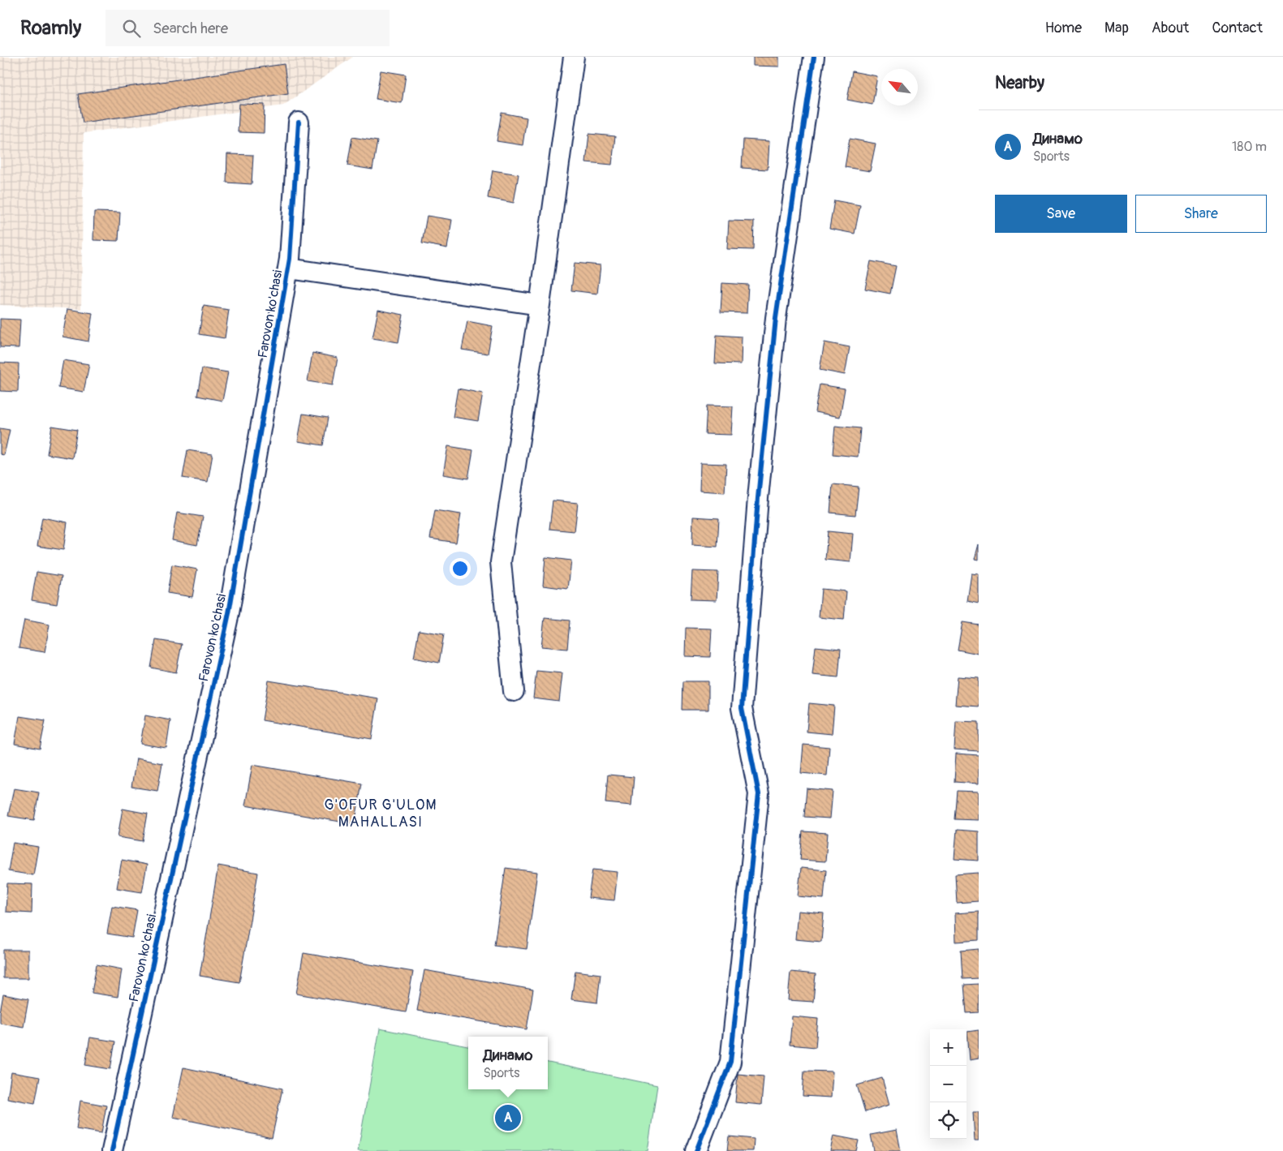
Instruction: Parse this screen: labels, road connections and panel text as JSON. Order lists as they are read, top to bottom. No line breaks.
{"streets":{"street":["Farovon ko'chasi"]},"districts":["G'OFUR G'ULOM MAHALLASI"],"north":"top left","page":{"header":"Roamly","search":"Search here","nav":["Home","Map","About","Contact"],"heading":"Nearby","list":[{"mark":"A","name":"Динамо","note":"Sports","value":"180 m"}],"buttons":["Save","Share"],"map_buttons":["+","−"],"popup":["Динамо","Sports"],"pins":"A"}}
